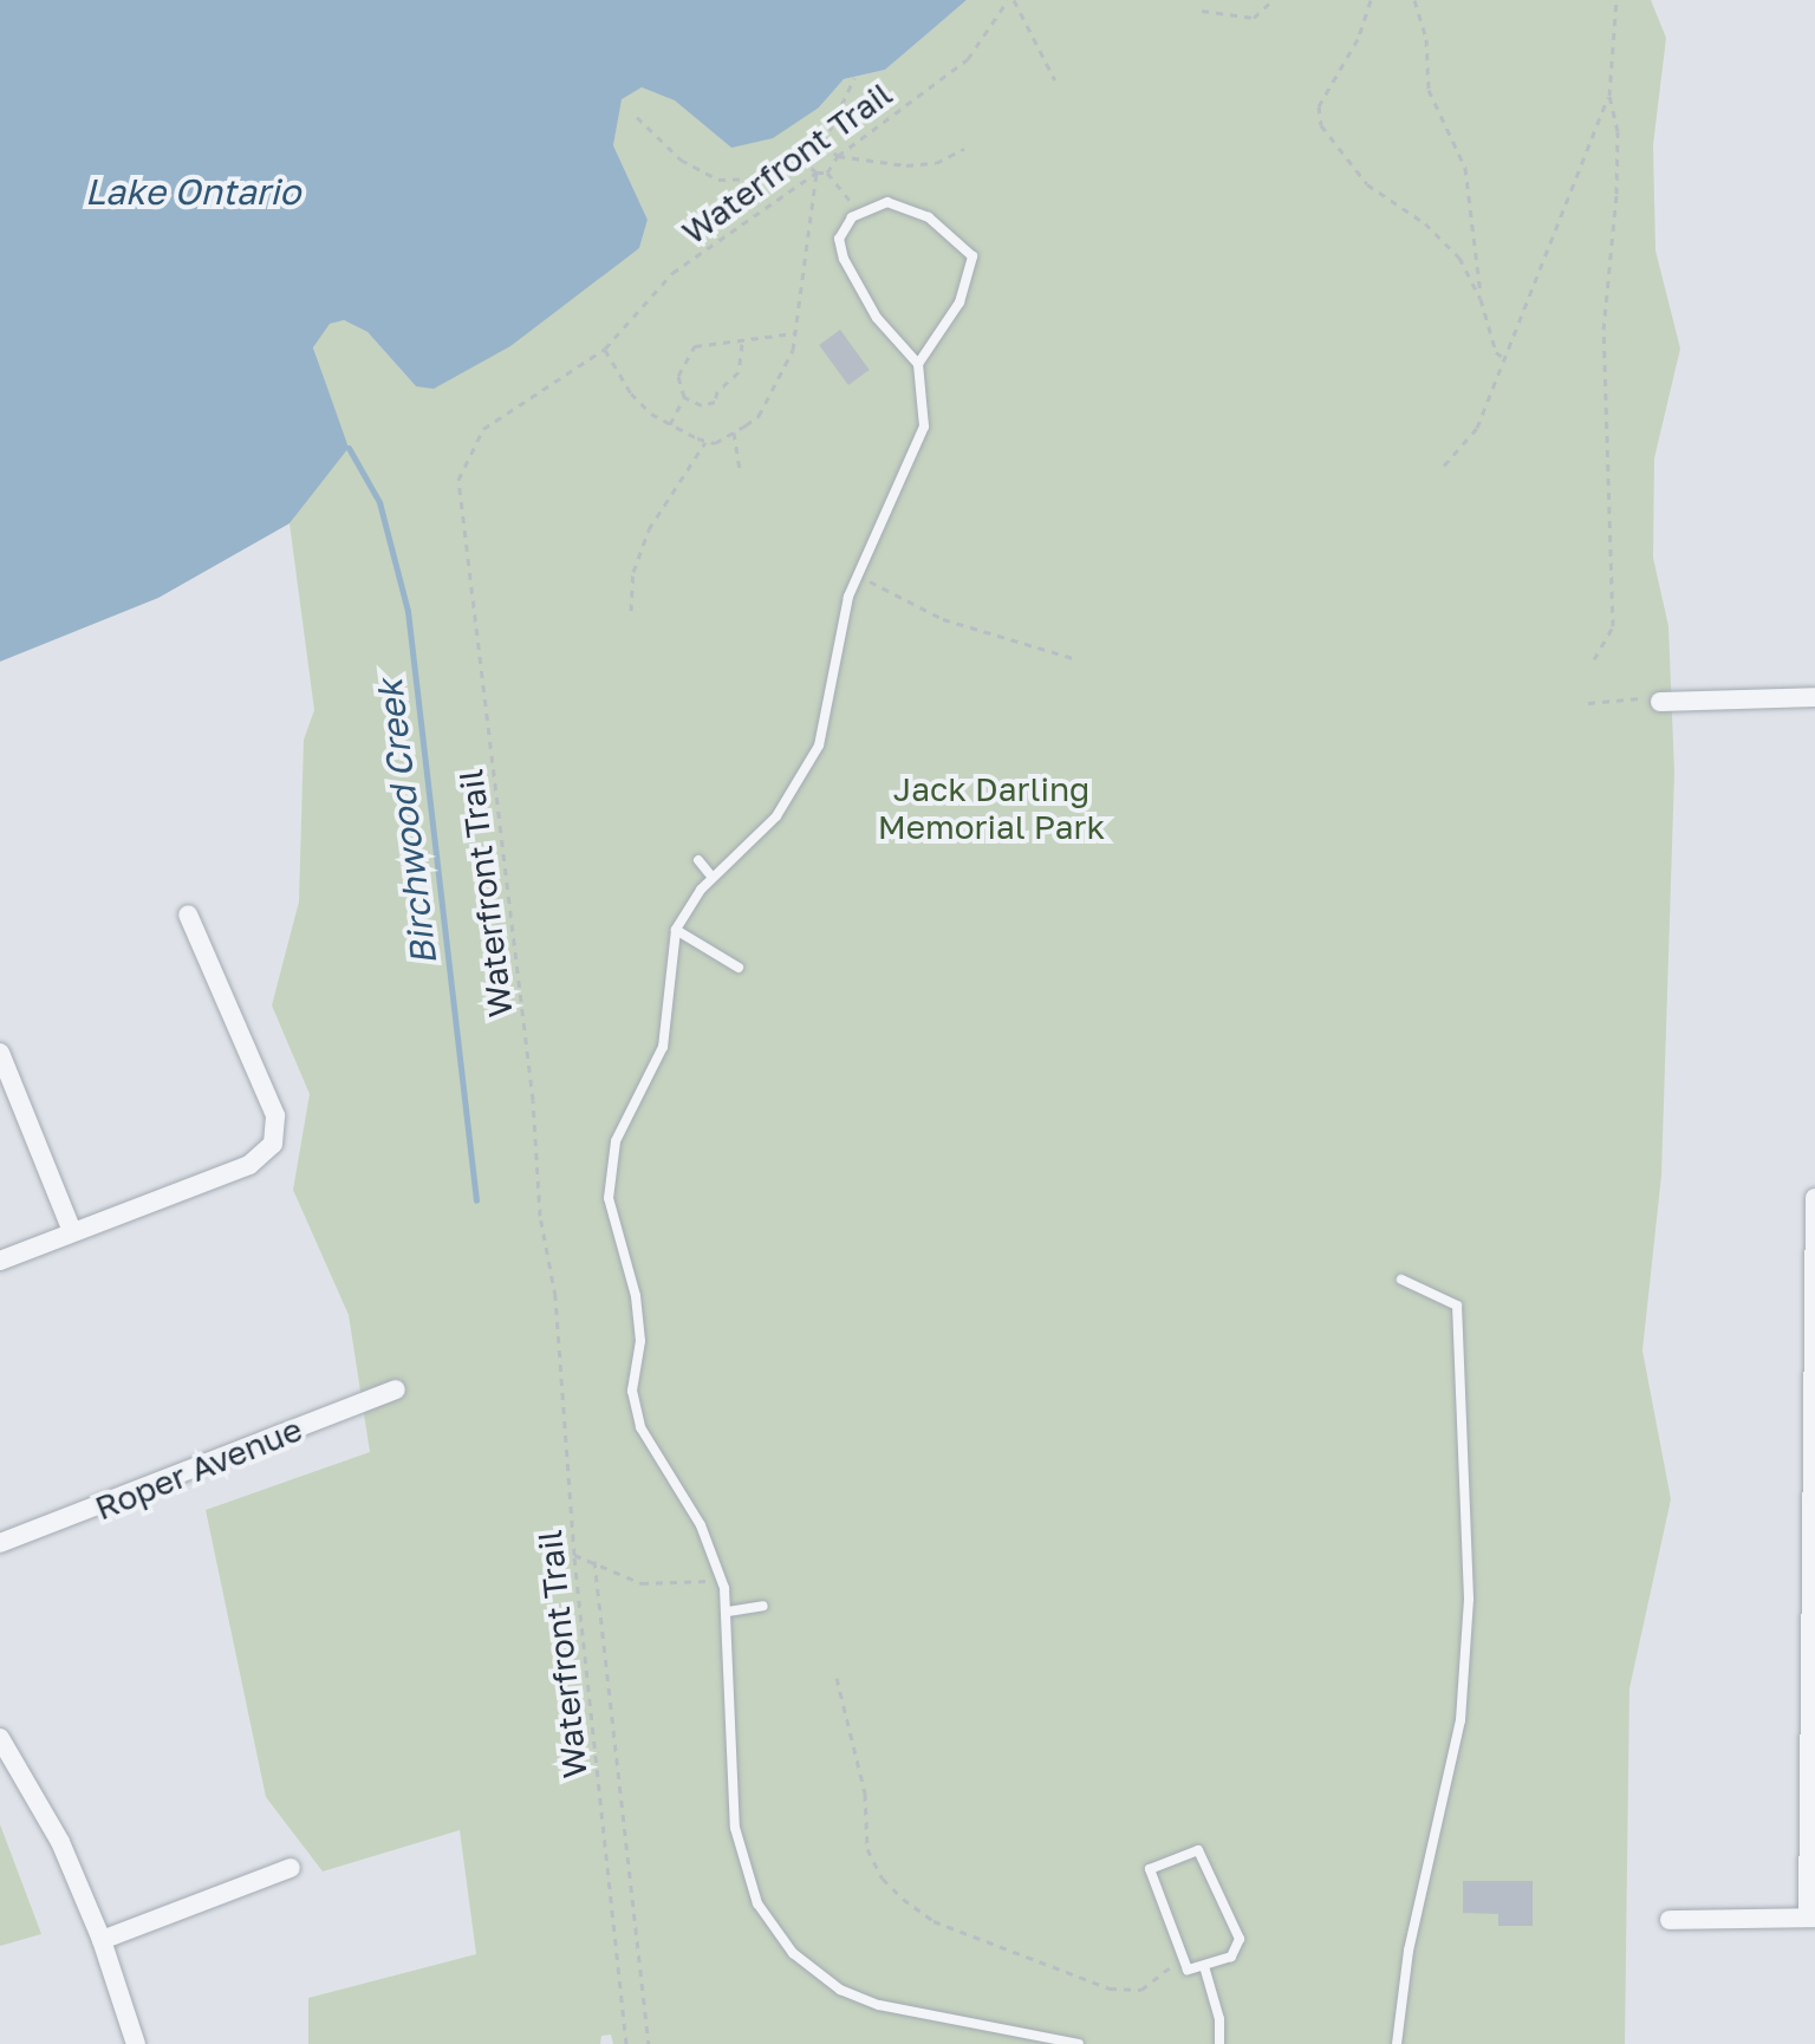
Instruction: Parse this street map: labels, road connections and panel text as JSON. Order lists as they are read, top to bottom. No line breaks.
{"streets":{"street":["Roper Avenue"],"path":["Waterfront Trail"]},"water":["Lake Ontario","Birchwood Creek"],"parks":["Jack Darling Memorial Park"]}
